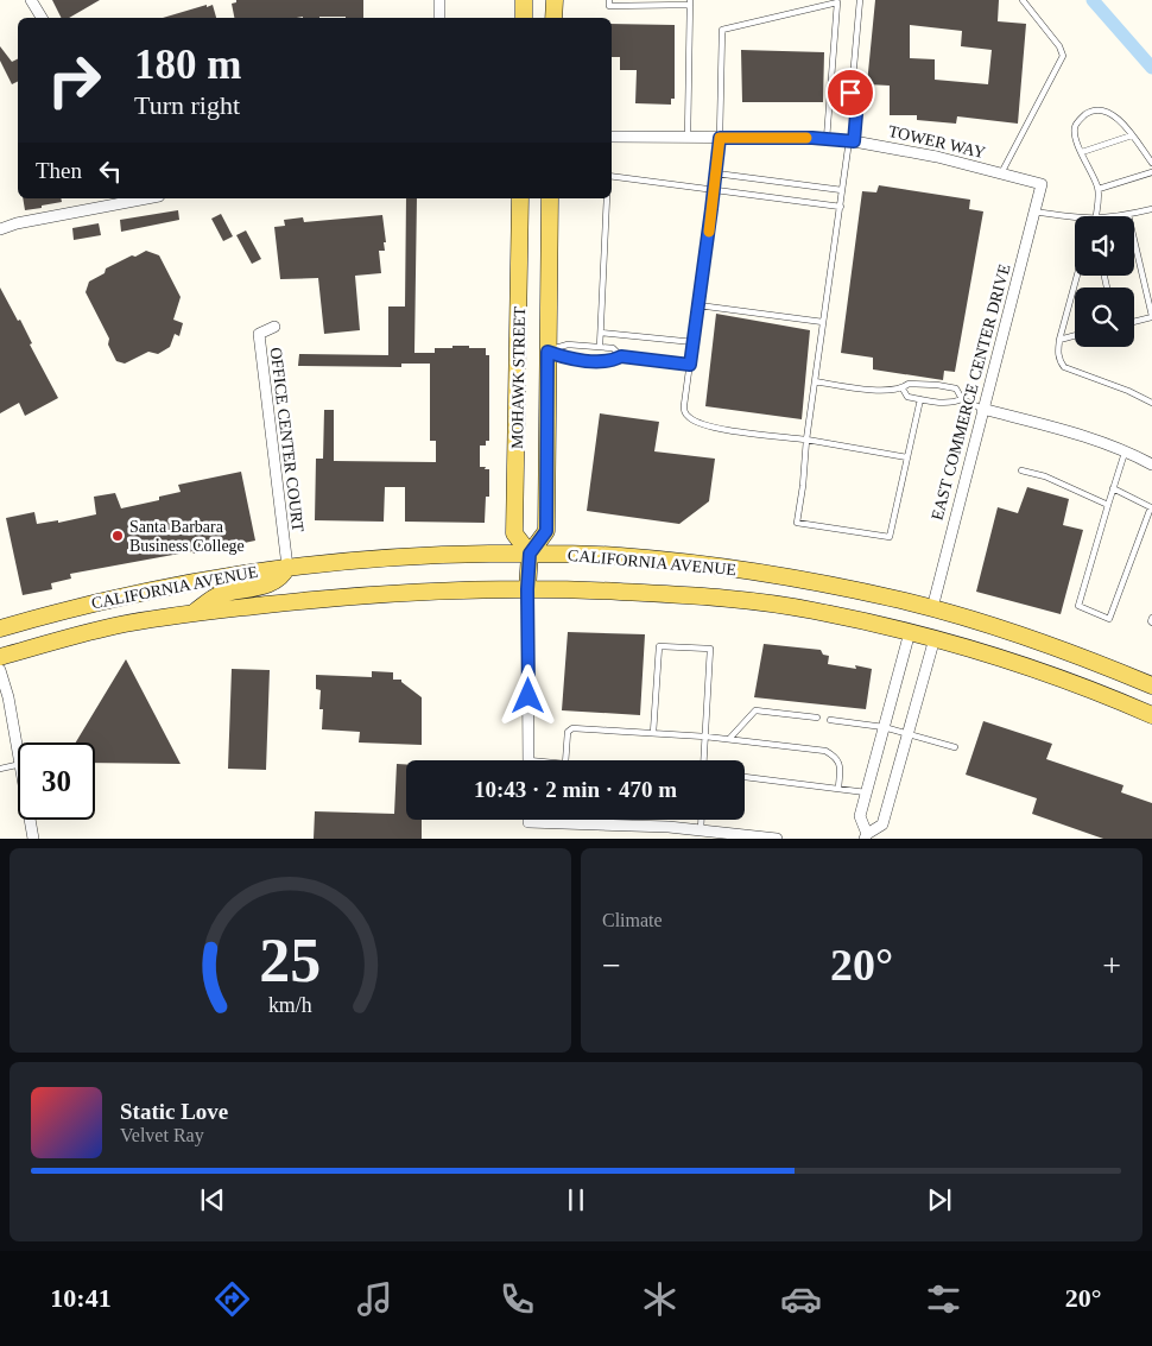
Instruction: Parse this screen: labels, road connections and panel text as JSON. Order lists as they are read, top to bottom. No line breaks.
{"streets":{"main road":["MOHAWK STREET","CALIFORNIA AVENUE"],"street":["TOWER WAY","EAST COMMERCE CENTER DRIVE","OFFICE CENTER COURT"]},"crossings":[["TOWER WAY","EAST COMMERCE CENTER DRIVE"],["MOHAWK STREET","CALIFORNIA AVENUE"],["EAST COMMERCE CENTER DRIVE","CALIFORNIA AVENUE"],["OFFICE CENTER COURT","CALIFORNIA AVENUE"]],"places":["Santa Barbara Business College"],"page":{"turn":["180 m","Turn right"],"then":"Then","limit":"30","trip":"10:43 · 2 min · 470 m","tile":"Climate","heat":["−","20°","+"],"song":["Static Love","Velvet Ray"],"tabs":["10:41","20°"],"gauge":["25","km/h"]}}
